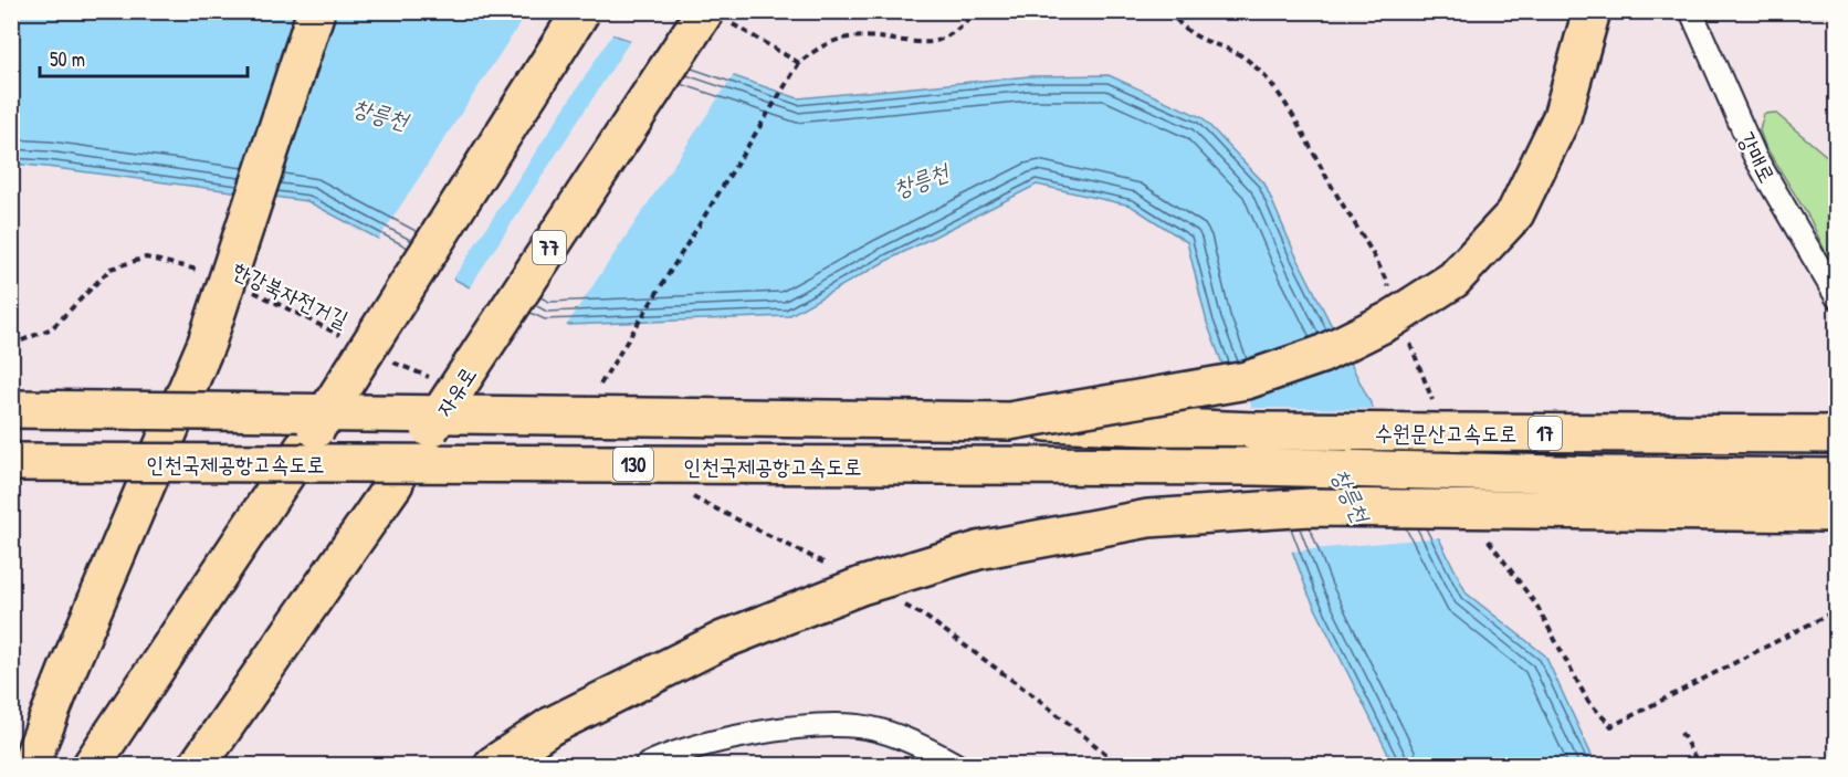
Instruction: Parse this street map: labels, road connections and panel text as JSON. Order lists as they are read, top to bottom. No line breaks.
{"streets":{"highway":["77","자유로","수원문산고속도로","17","인천국제공항고속도로","130"],"street":["강매로"],"path":["한강북자전거길"]},"crossings":[["수원문산고속도로","인천국제공항고속도로"],["수원문산고속도로","130"]],"water":["창릉천"],"scale_bar":"50 m"}
